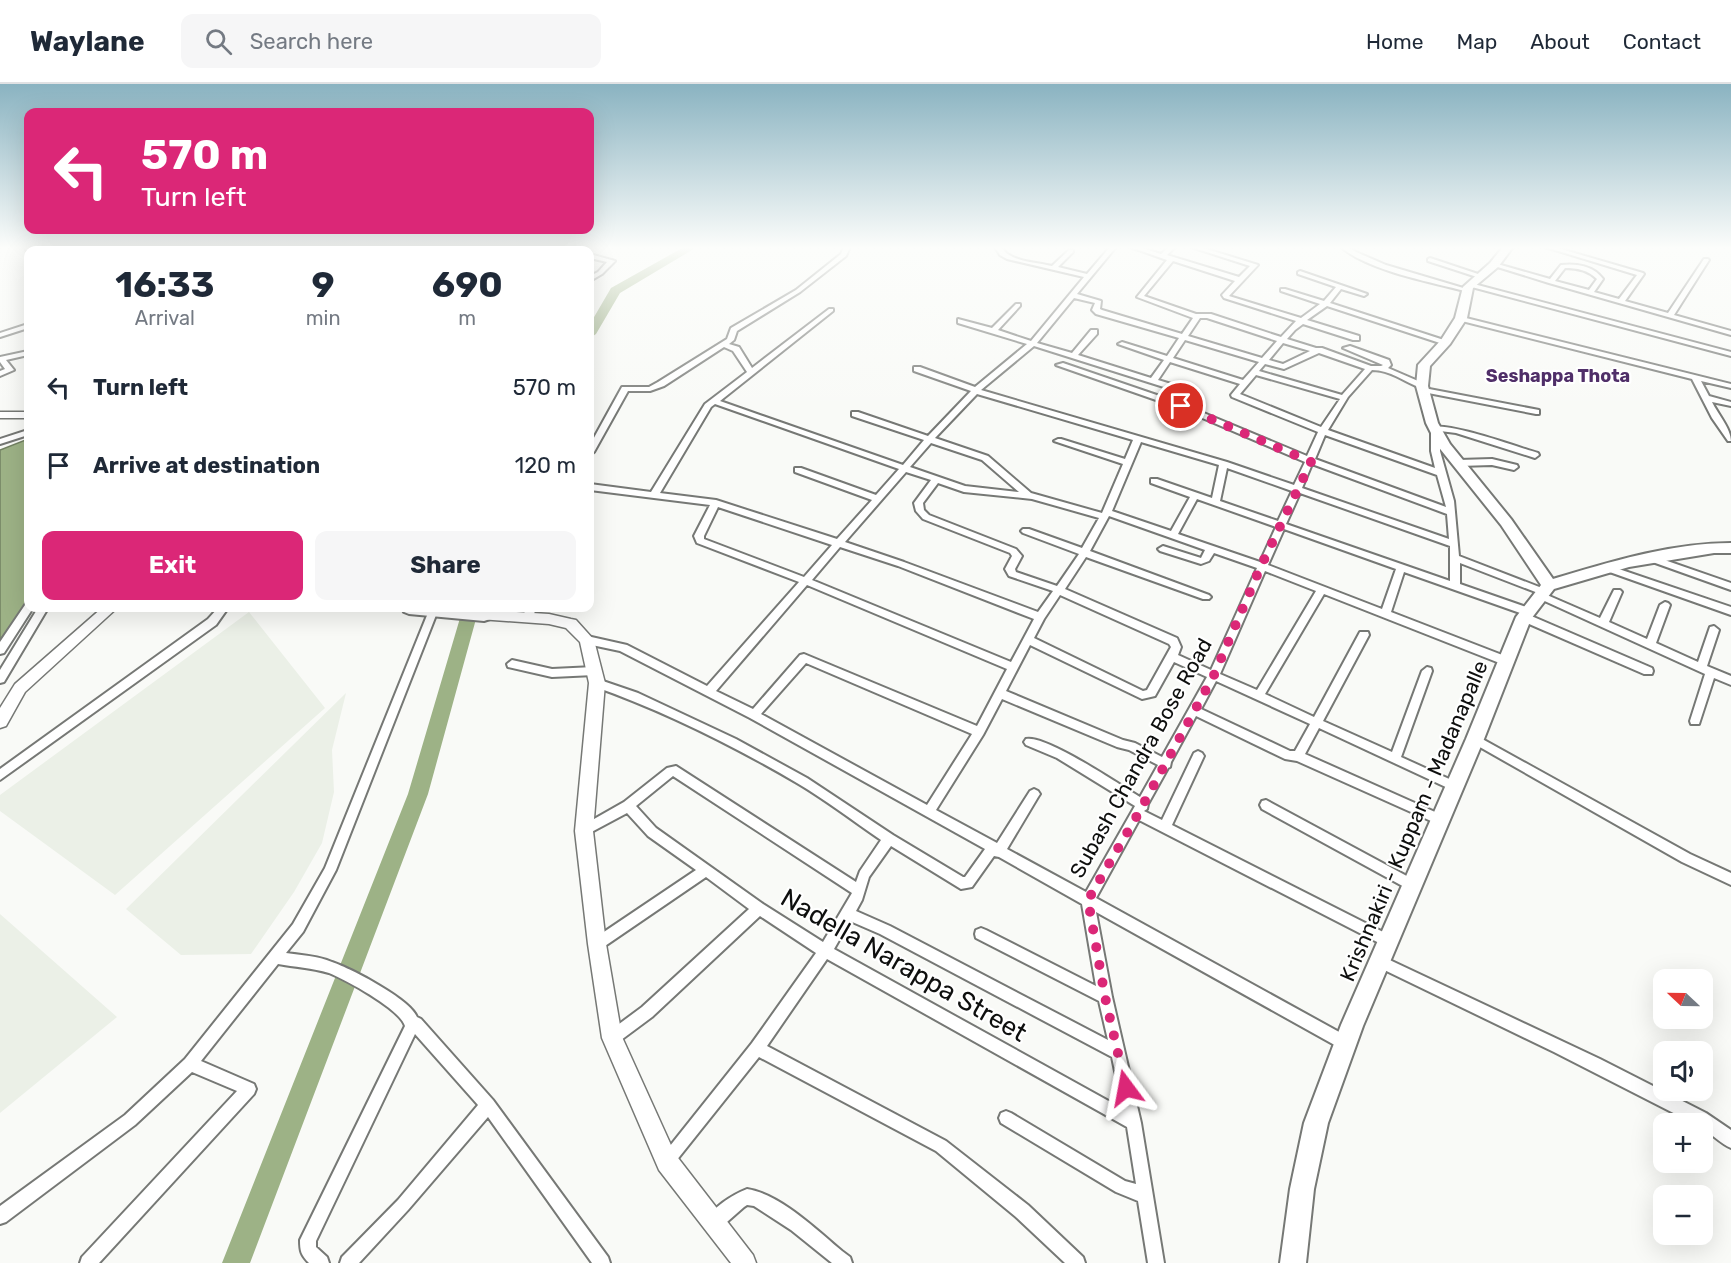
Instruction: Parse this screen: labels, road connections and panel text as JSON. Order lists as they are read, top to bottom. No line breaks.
{"streets":{"main road":["Krishnakiri - Kuppam - Madanapalle"],"street":["Subash Chandra Bose Road","Nadella Narappa Street"]},"crossings":[["Subash Chandra Bose Road","Nadella Narappa Street"]],"districts":["Seshappa Thota"],"north":"left","page":{"header":"Waylane","search":"Search here","nav":["Home","Map","About","Contact"],"turn":["570 m","Turn left"],"eta":["16:33","Arrival","9","min","690","m"],"list":[{"name":"Turn left","value":"570 m"},{"name":"Arrive at destination","value":"120 m"}],"buttons":["Exit","Share"],"map_buttons":["+","−"]}}
